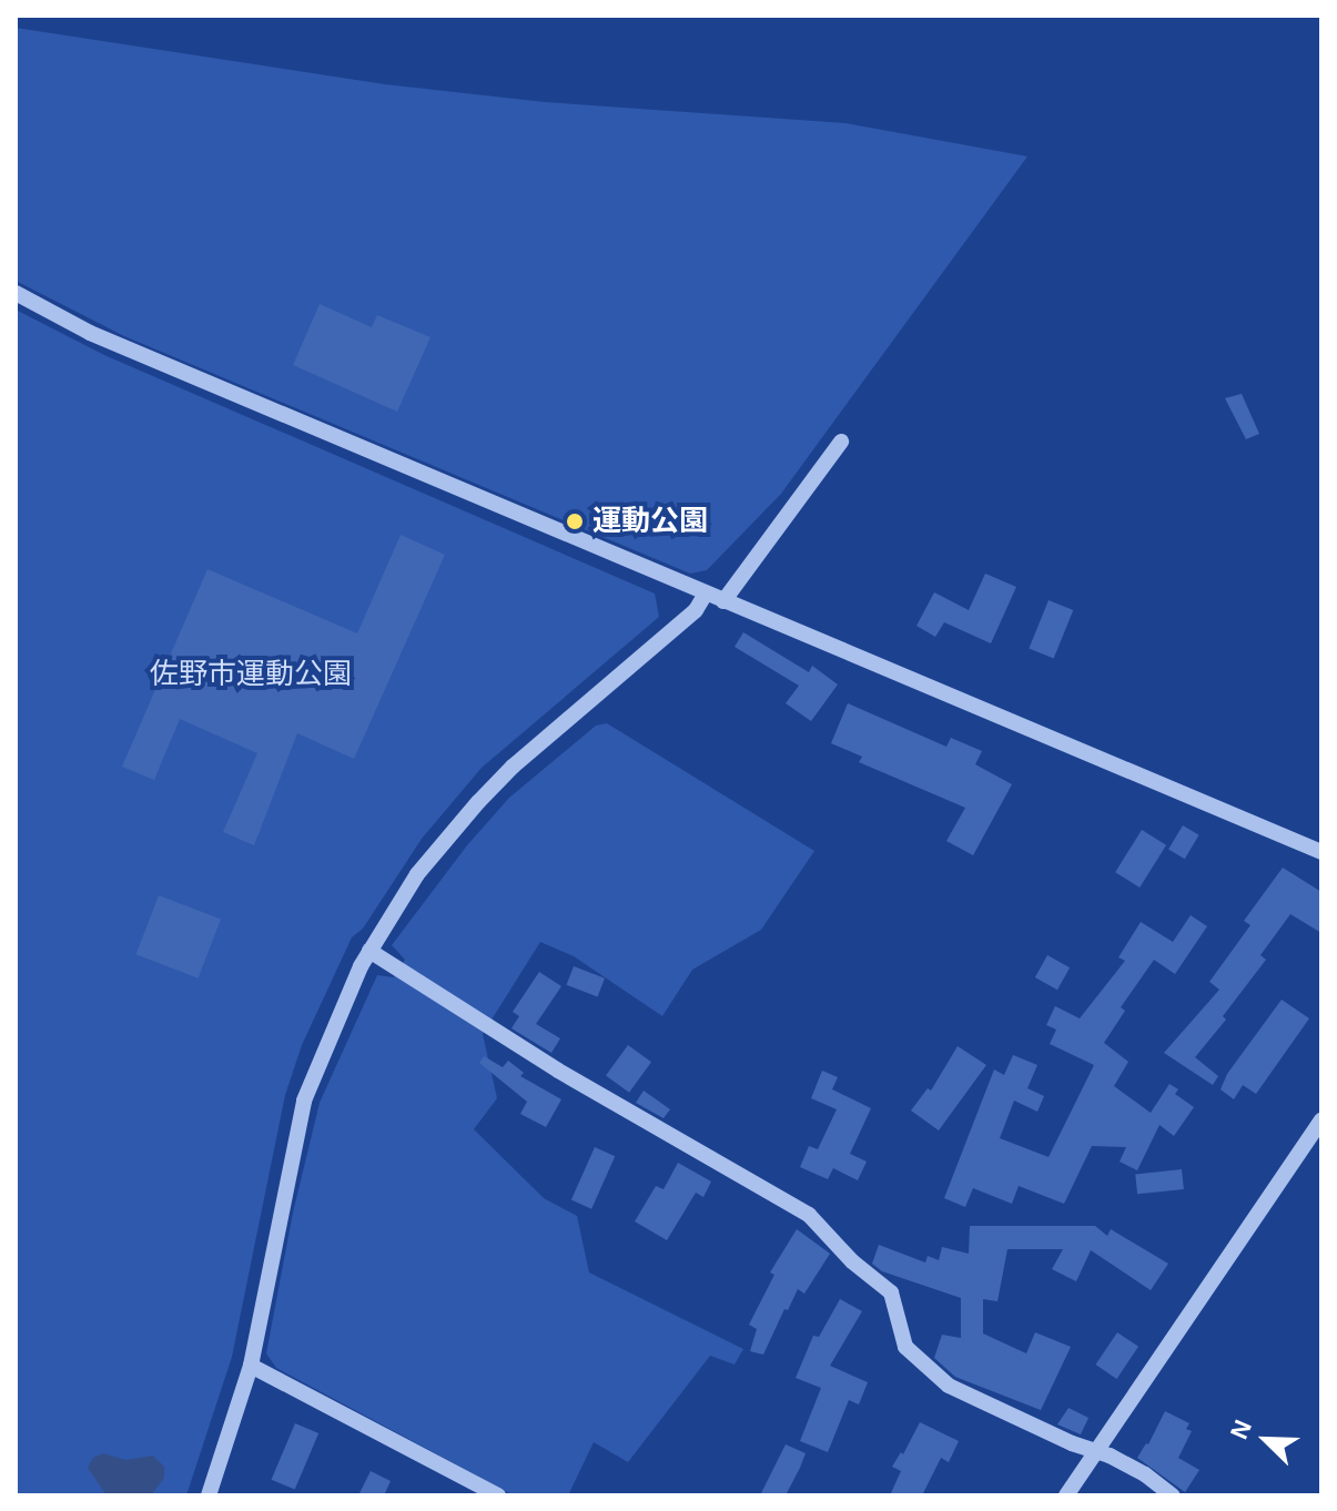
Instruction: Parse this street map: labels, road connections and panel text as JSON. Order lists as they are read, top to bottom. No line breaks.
{"parks":["佐野市運動公園"],"places":["運動公園"],"north":"top left"}
